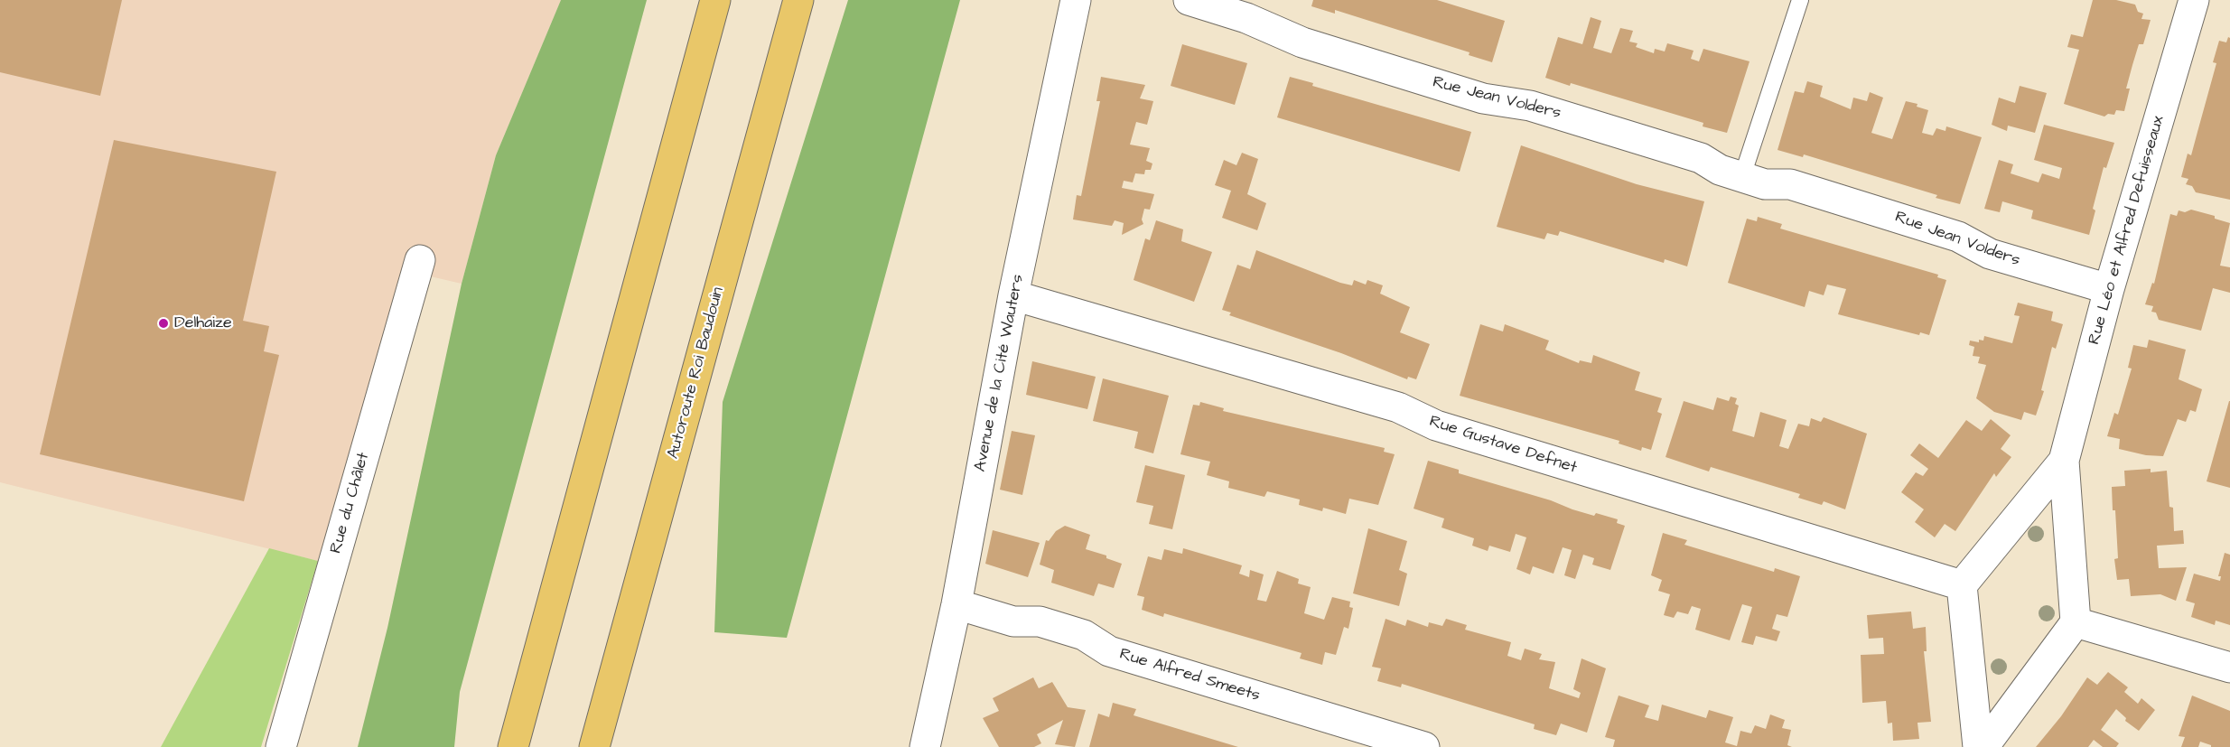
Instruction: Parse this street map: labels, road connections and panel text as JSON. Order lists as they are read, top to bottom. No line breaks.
{"streets":{"highway":["Autoroute Roi Baudouin"],"street":["Rue Jean Volders","Rue Léo et Alfred Defuisseaux","Avenue de la Cité Wauters","Rue Gustave Defnet","Rue du Châlet","Rue Alfred Smeets"]},"crossings":[["Rue Jean Volders","Rue Léo et Alfred Defuisseaux"],["Rue Léo et Alfred Defuisseaux","Rue Gustave Defnet"],["Avenue de la Cité Wauters","Rue Gustave Defnet"],["Avenue de la Cité Wauters","Rue Alfred Smeets"]],"places":["Delhaize"]}
